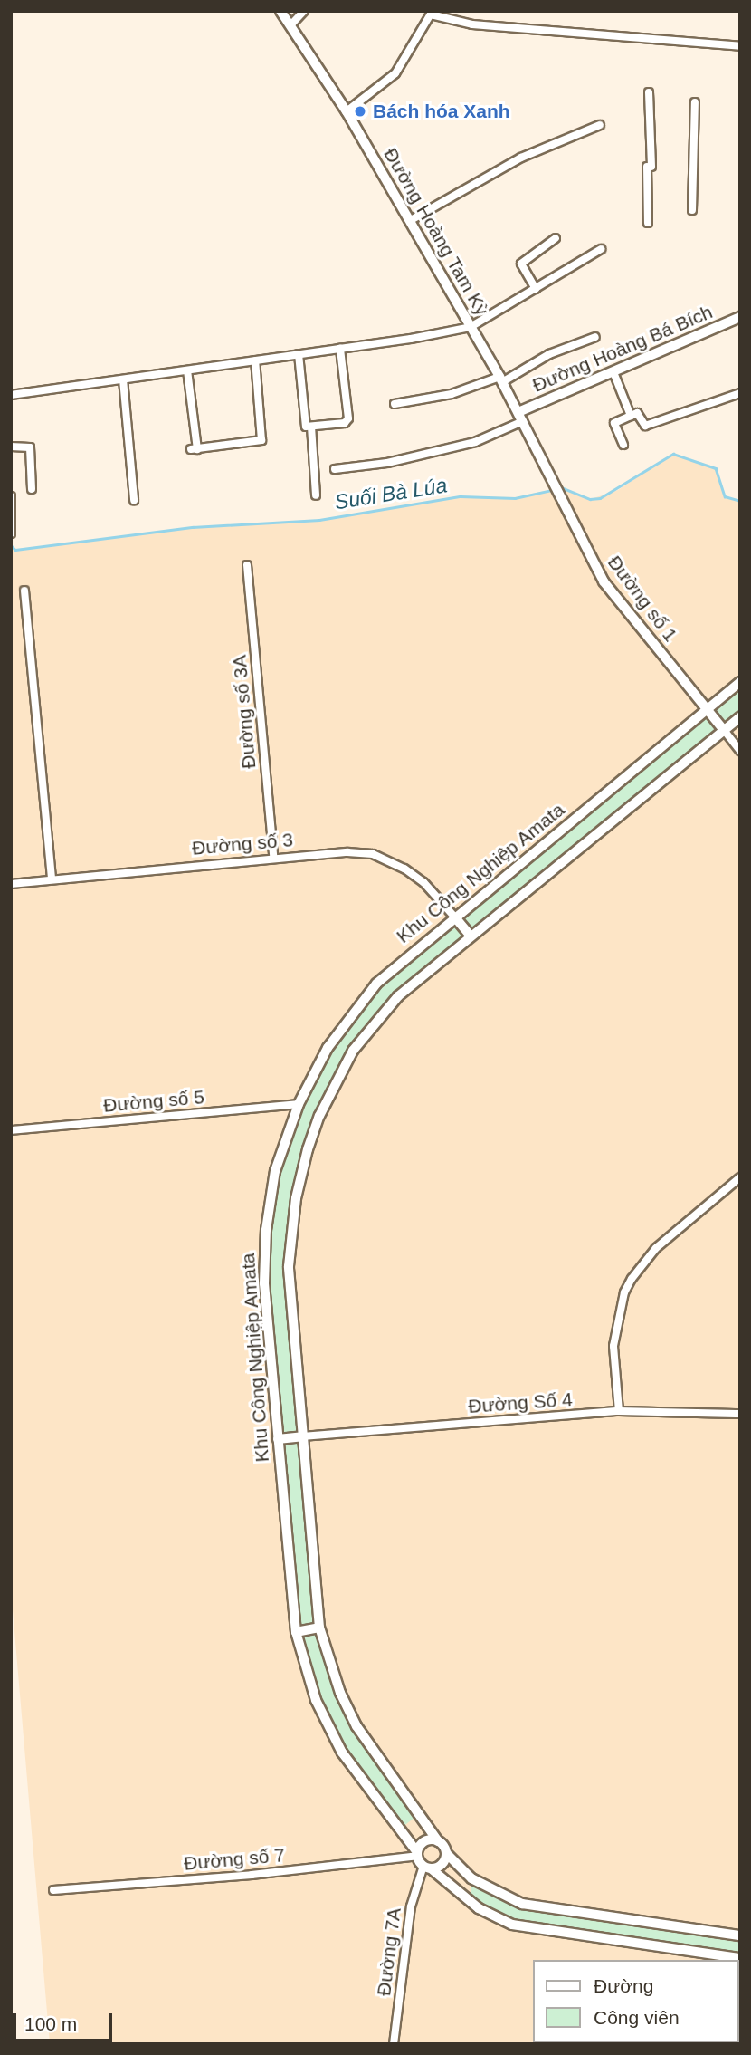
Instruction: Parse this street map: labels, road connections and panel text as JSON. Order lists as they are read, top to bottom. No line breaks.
{"streets":{"street":["Đường Hoàng Tam Kỳ","Đường Hoàng Bá Bích","Đường số 1","Đường số 3A","Đường số 3","Khu Công Nghiệp Amata","Đường số 5","Đường Số 4","Đường số 7","Đường 7A"]},"crossings":[["Đường Hoàng Tam Kỳ","Đường Hoàng Bá Bích"],["Đường Hoàng Tam Kỳ","Đường số 1"],["Đường số 1","Khu Công Nghiệp Amata"],["Đường số 3A","Đường số 3"],["Đường số 3","Khu Công Nghiệp Amata"],["Khu Công Nghiệp Amata","Đường số 5"],["Khu Công Nghiệp Amata","Đường Số 4"],["Khu Công Nghiệp Amata","Đường số 7"],["Khu Công Nghiệp Amata","Đường 7A"],["Đường số 7","Đường 7A"]],"water":["Suối Bà Lúa"],"places":["Bách hóa Xanh"],"legend":["Đường","Công viên"],"scale_bar":"100 m"}
